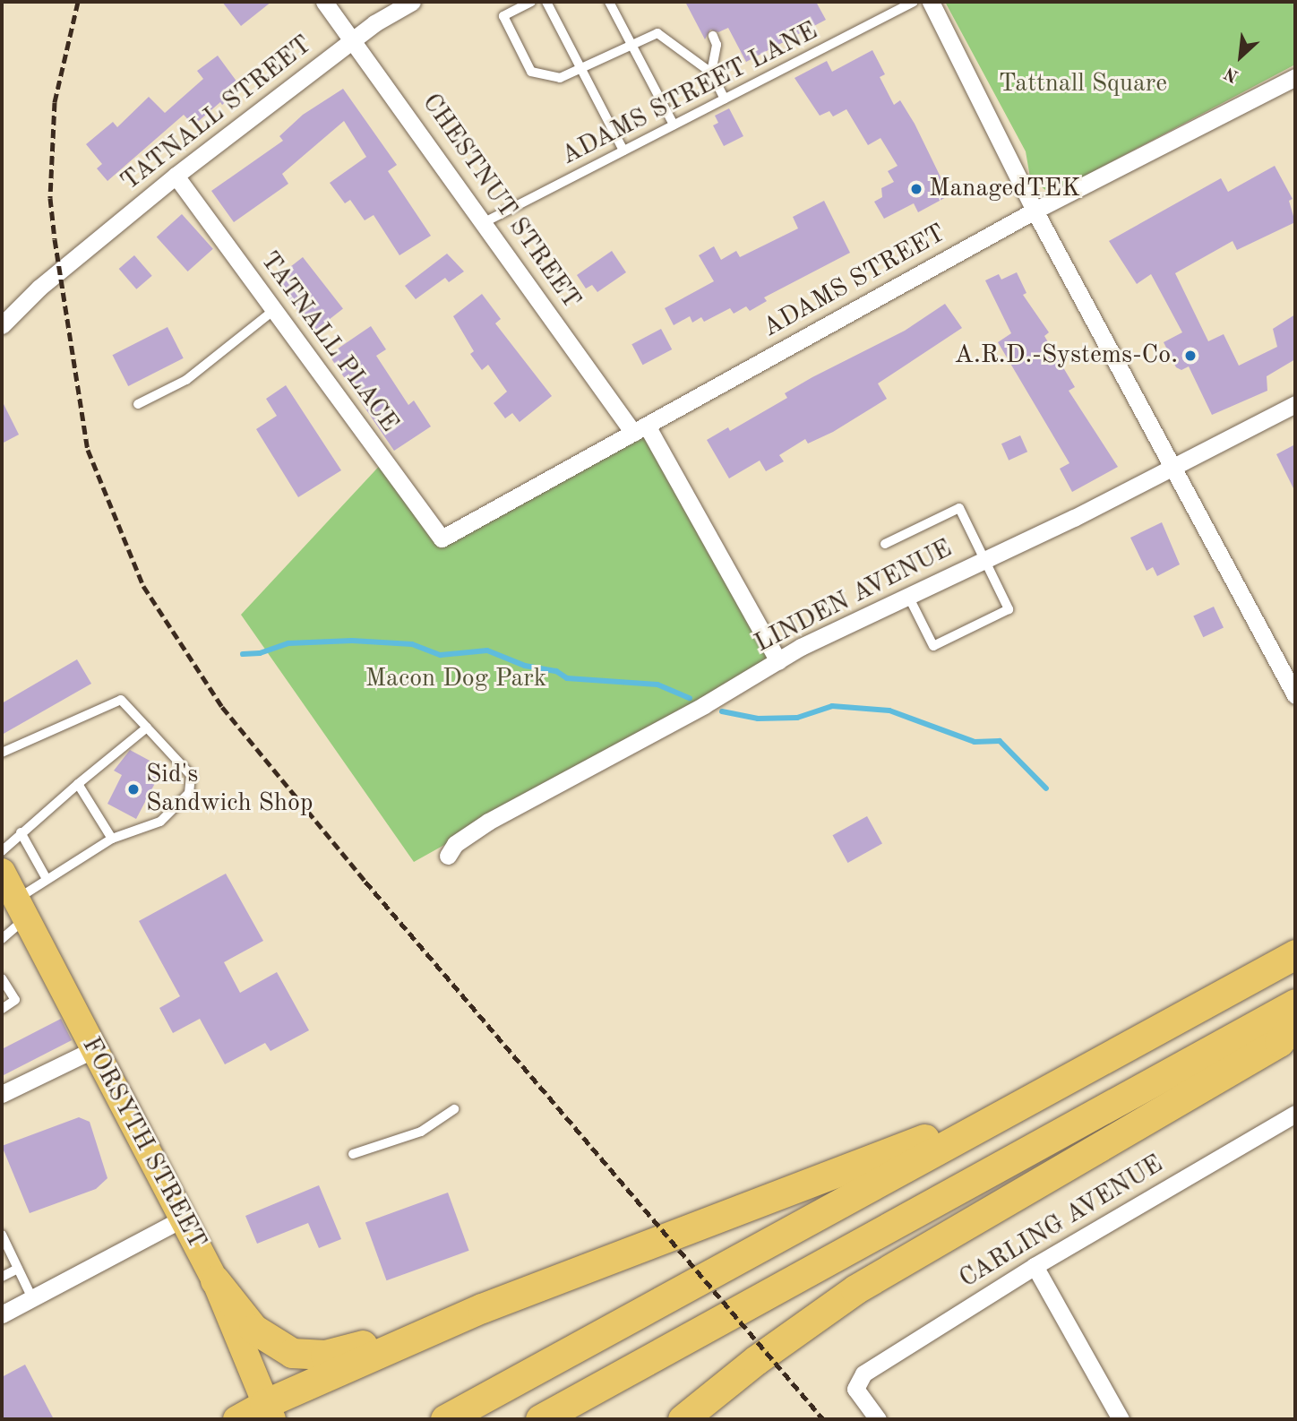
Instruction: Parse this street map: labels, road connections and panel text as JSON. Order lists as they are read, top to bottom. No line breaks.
{"streets":{"main road":["FORSYTH STREET"],"street":["TATNALL STREET","CHESTNUT STREET","ADAMS STREET","TATNALL PLACE","LINDEN AVENUE","CARLING AVENUE"],"lane":["ADAMS STREET LANE"]},"crossings":[["ADAMS STREET LANE","CHESTNUT STREET"],["TATNALL STREET","CHESTNUT STREET"],["TATNALL STREET","TATNALL PLACE"],["CHESTNUT STREET","ADAMS STREET"],["CHESTNUT STREET","LINDEN AVENUE"],["ADAMS STREET","TATNALL PLACE"]],"parks":["Tattnall Square","Macon Dog Park"],"places":["ManagedTEK","A.R.D.-Systems-Co.","Sid's Sandwich Shop"],"north":"bottom left"}
